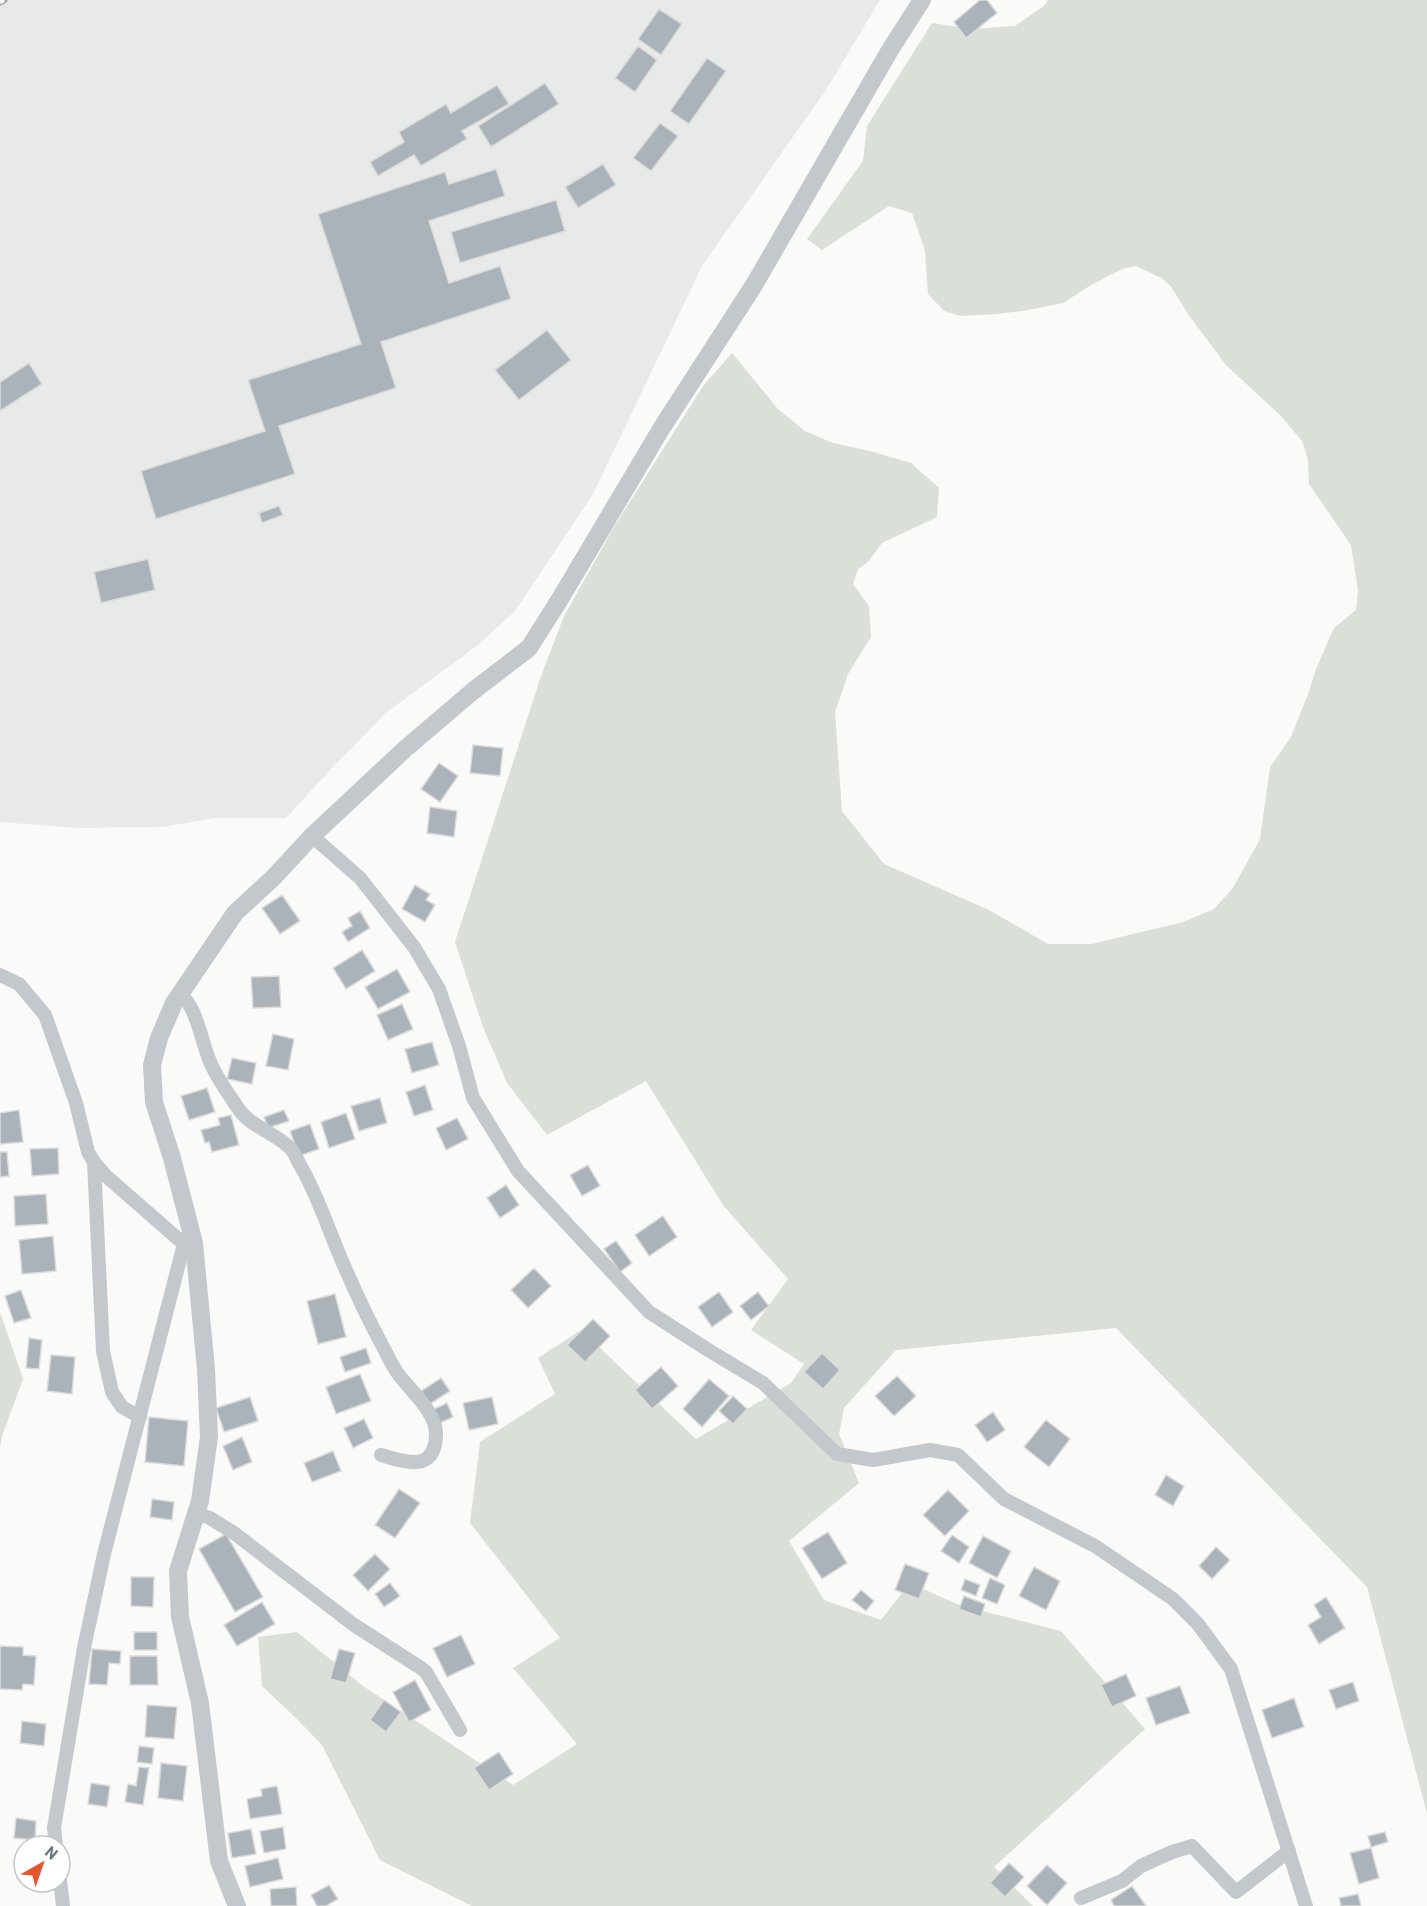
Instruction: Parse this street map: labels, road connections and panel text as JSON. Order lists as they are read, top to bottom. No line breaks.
{"north":"top right"}
